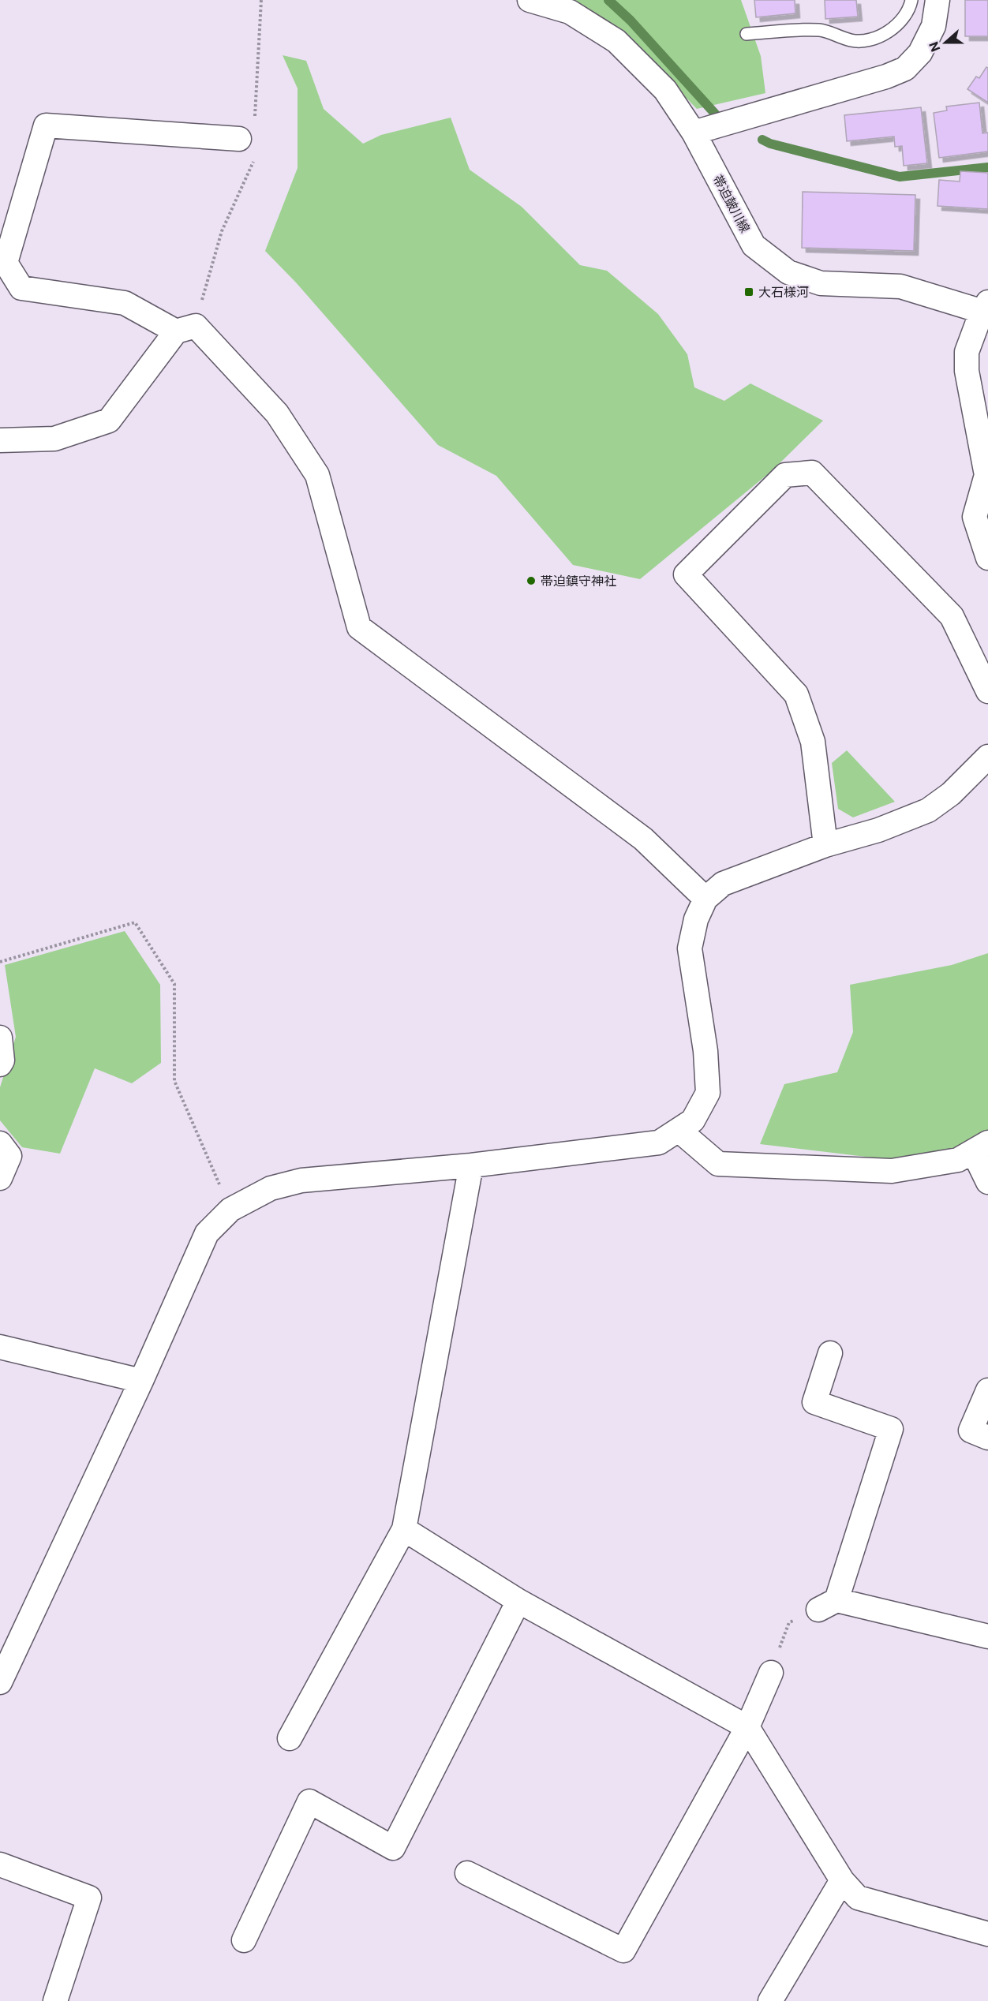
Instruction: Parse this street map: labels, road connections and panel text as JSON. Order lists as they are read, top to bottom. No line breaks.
{"streets":{"street":["帯迫皷川線"]},"places":{"transit":["大石様河"],"other":["帯迫鎮守神社"]},"north":"left"}
